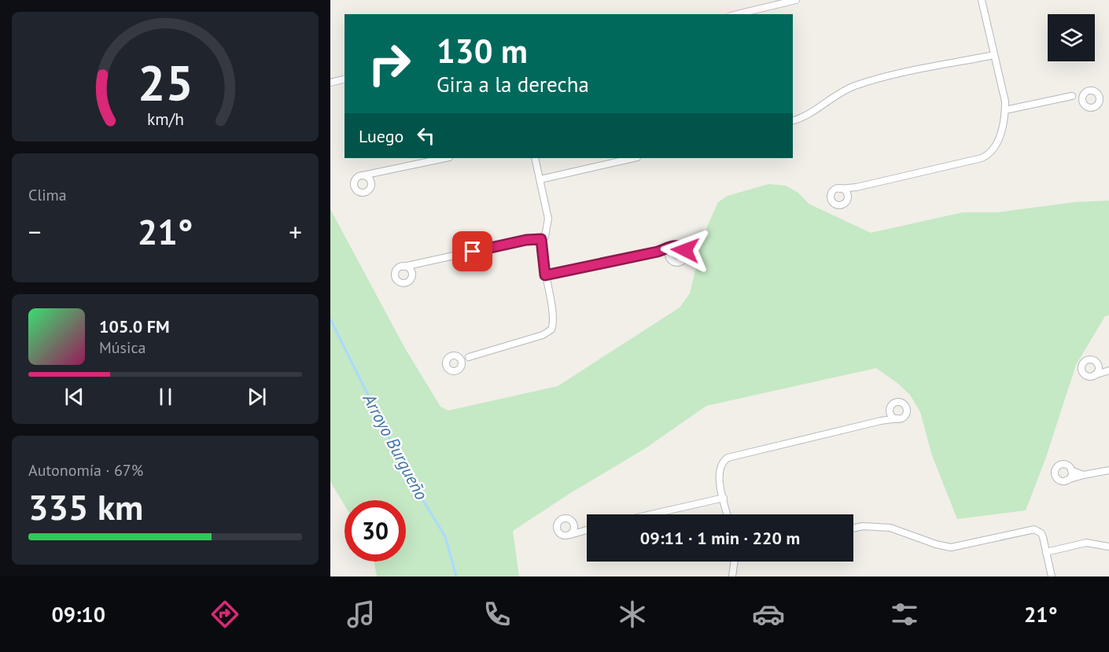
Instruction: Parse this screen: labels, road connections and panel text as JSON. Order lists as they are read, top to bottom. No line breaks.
{"water":["Arroyo Burgueño"],"page":{"turn":["130 m","Gira a la derecha"],"then":"Luego","tile":["Clima",["Autonomía · 67%","335 km"]],"heat":["−","21°","+"],"song":["105.0 FM","Música"],"limit":"30","trip":"09:11 · 1 min · 220 m","tabs":["09:10","21°"],"gauge":["25","km/h"]}}
